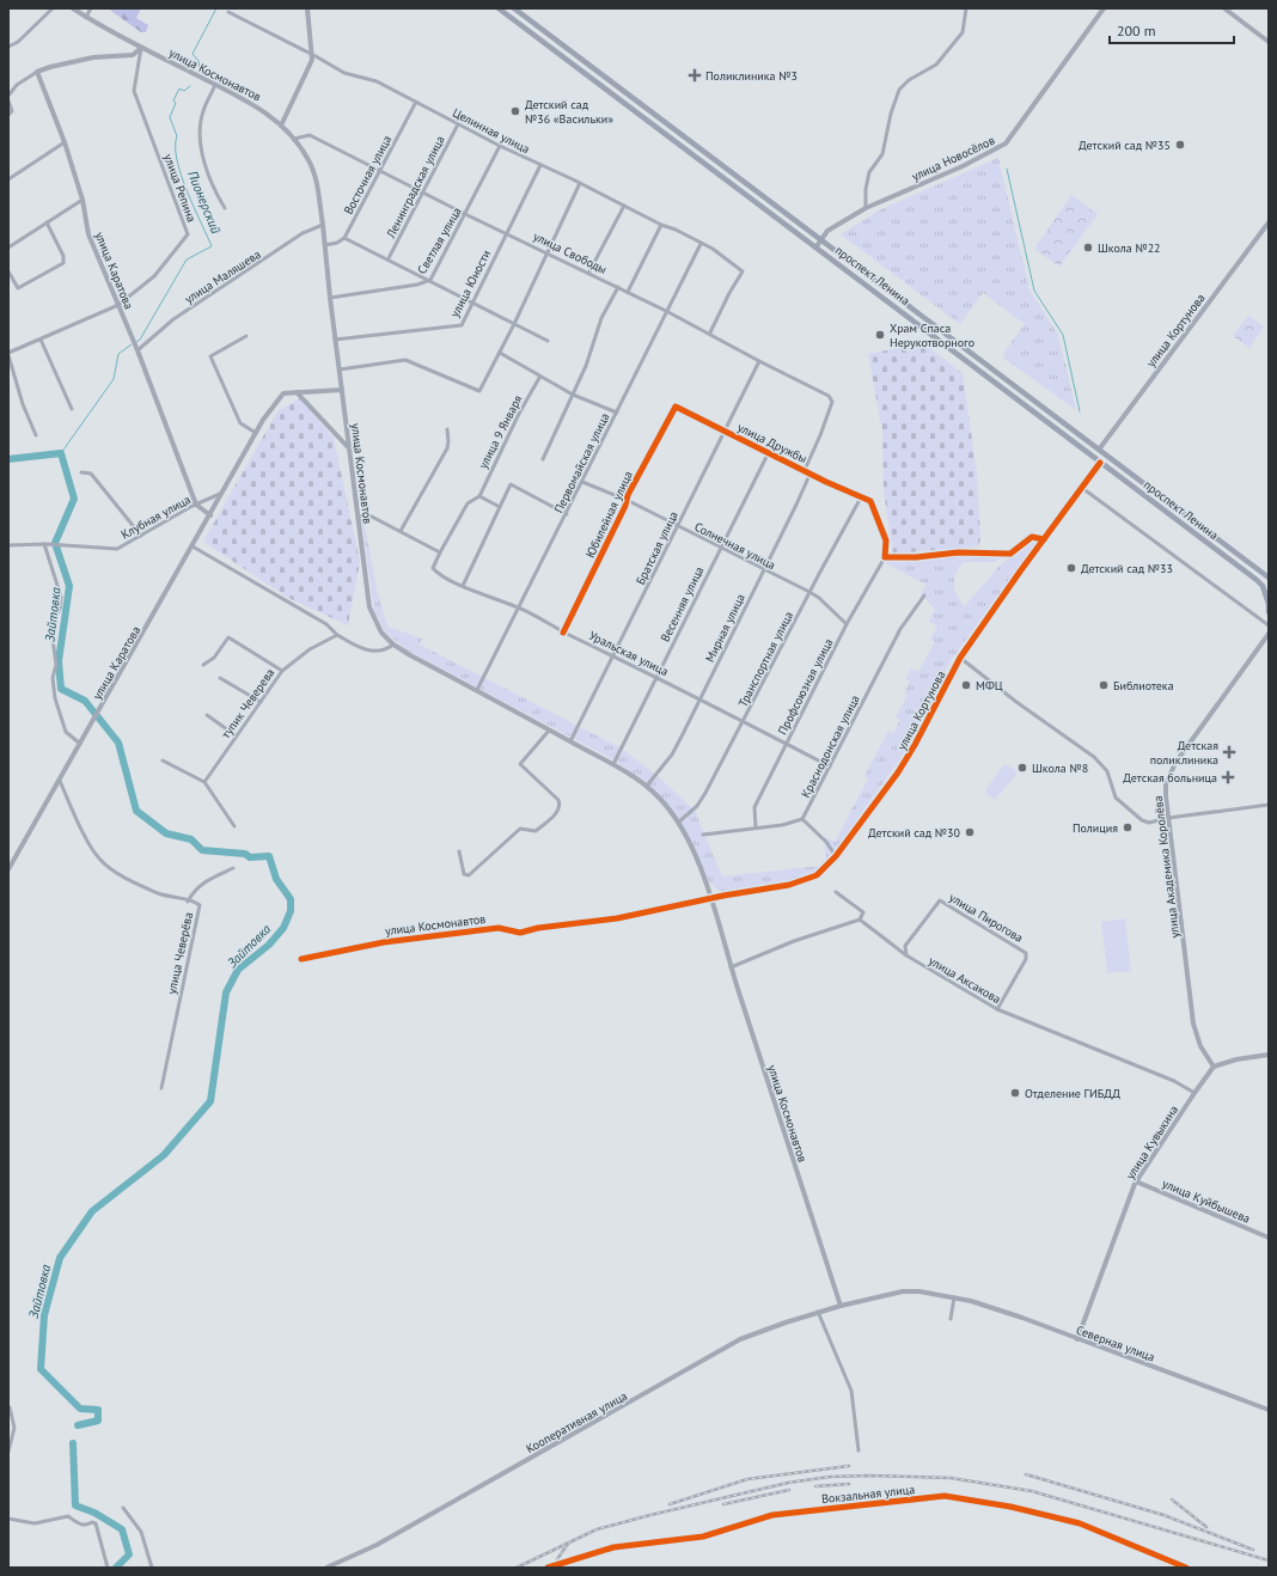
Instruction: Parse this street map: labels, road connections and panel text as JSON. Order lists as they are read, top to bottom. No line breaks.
{"streets":{"main road":["улица Космонавтов","улица Новосёлов","улица Каратова","проспект Ленина","улица Кортунова","улица Академика Королёва","улица Кувыкина","улица Куйбышева","Северная улица","Кооперативная улица"],"street":["Целинная улица","Восточная улица","Ленинградская улица","улица Репина","Светлая улица","улица Свободы","улица Маляшева","улица Юности","улица 9 Января","улица Дружбы","Первомайская улица","Юбилейная улица","Клубная улица","Солнечная улица","Братская улица","Весенняя улица","Мирная улица","Уральская улица","Транспортная улица","Профсоюзная улица","тупик Чеверева","Краснодонская улица","улица Пирогова","улица Чеверёва","улица Аксакова","Вокзальная улица"]},"crossings":[["улица Космонавтов","улица Репина"],["улица Космонавтов","Светлая улица"],["улица Космонавтов","улица Свободы"],["улица Космонавтов","улица Каратова"],["улица Космонавтов","улица Маляшева"],["улица Космонавтов","улица Юности"],["улица Космонавтов","улица Кортунова"],["улица Космонавтов","Первомайская улица"],["улица Космонавтов","Братская улица"],["улица Космонавтов","Весенняя улица"],["улица Космонавтов","Мирная улица"],["улица Космонавтов","Транспортная улица"],["улица Космонавтов","Северная улица"],["улица Космонавтов","Кооперативная улица"],["Целинная улица","Восточная улица"],["Целинная улица","Ленинградская улица"],["Целинная улица","Светлая улица"],["Целинная улица","улица Свободы"],["Целинная улица","улица Юности"],["Целинная улица","Первомайская улица"],["улица Новосёлов","проспект Ленина"],["Восточная улица","улица Свободы"],["Ленинградская улица","улица Свободы"],["улица Репина","улица Каратова"],["Светлая улица","улица Свободы"],["улица Свободы","улица Юности"],["улица Свободы","улица Дружбы"],["улица Свободы","Первомайская улица"],["улица Свободы","Братская улица"],["улица Каратова","улица Маляшева"],["улица Каратова","Клубная улица"],["улица Каратова","улица Чеверёва"],["проспект Ленина","улица Кортунова"],["улица 9 Января","Уральская улица"],["улица Дружбы","Юбилейная улица"],["улица Дружбы","Братская улица"],["улица Дружбы","Весенняя улица"],["улица Дружбы","Мирная улица"],["улица Дружбы","Транспортная улица"],["Первомайская улица","Солнечная улица"],["Первомайская улица","Уральская улица"],["Юбилейная улица","Солнечная улица"],["Юбилейная улица","Уральская улица"],["Солнечная улица","Братская улица"],["Солнечная улица","Весенняя улица"],["Солнечная улица","Мирная улица"],["Солнечная улица","Транспортная улица"],["Солнечная улица","Профсоюзная улица"],["Братская улица","Уральская улица"],["Весенняя улица","Уральская улица"],["Мирная улица","Уральская улица"],["Уральская улица","Транспортная улица"],["Уральская улица","Профсоюзная улица"],["Уральская улица","Краснодонская улица"],["улица Академика Королёва","улица Кувыкина"],["улица Пирогова","улица Аксакова"],["улица Аксакова","улица Кувыкина"],["улица Кувыкина","улица Куйбышева"],["улица Кувыкина","Северная улица"],["Северная улица","Кооперативная улица"]],"water":["Пионерский","Зайтовка"],"places":{"health":["Поликлиника №3","Детская поликлиника","Детская больница"],"other":["Детский сад №36 «Васильки»","Детский сад №35","Школа №22","Храм Спаса Нерукотворного","Детский сад №33","МФЦ","Библиотека","Школа №8","Полиция","Детский сад №30","Отделение ГИБДД"]},"scale_bar":"200 m"}
